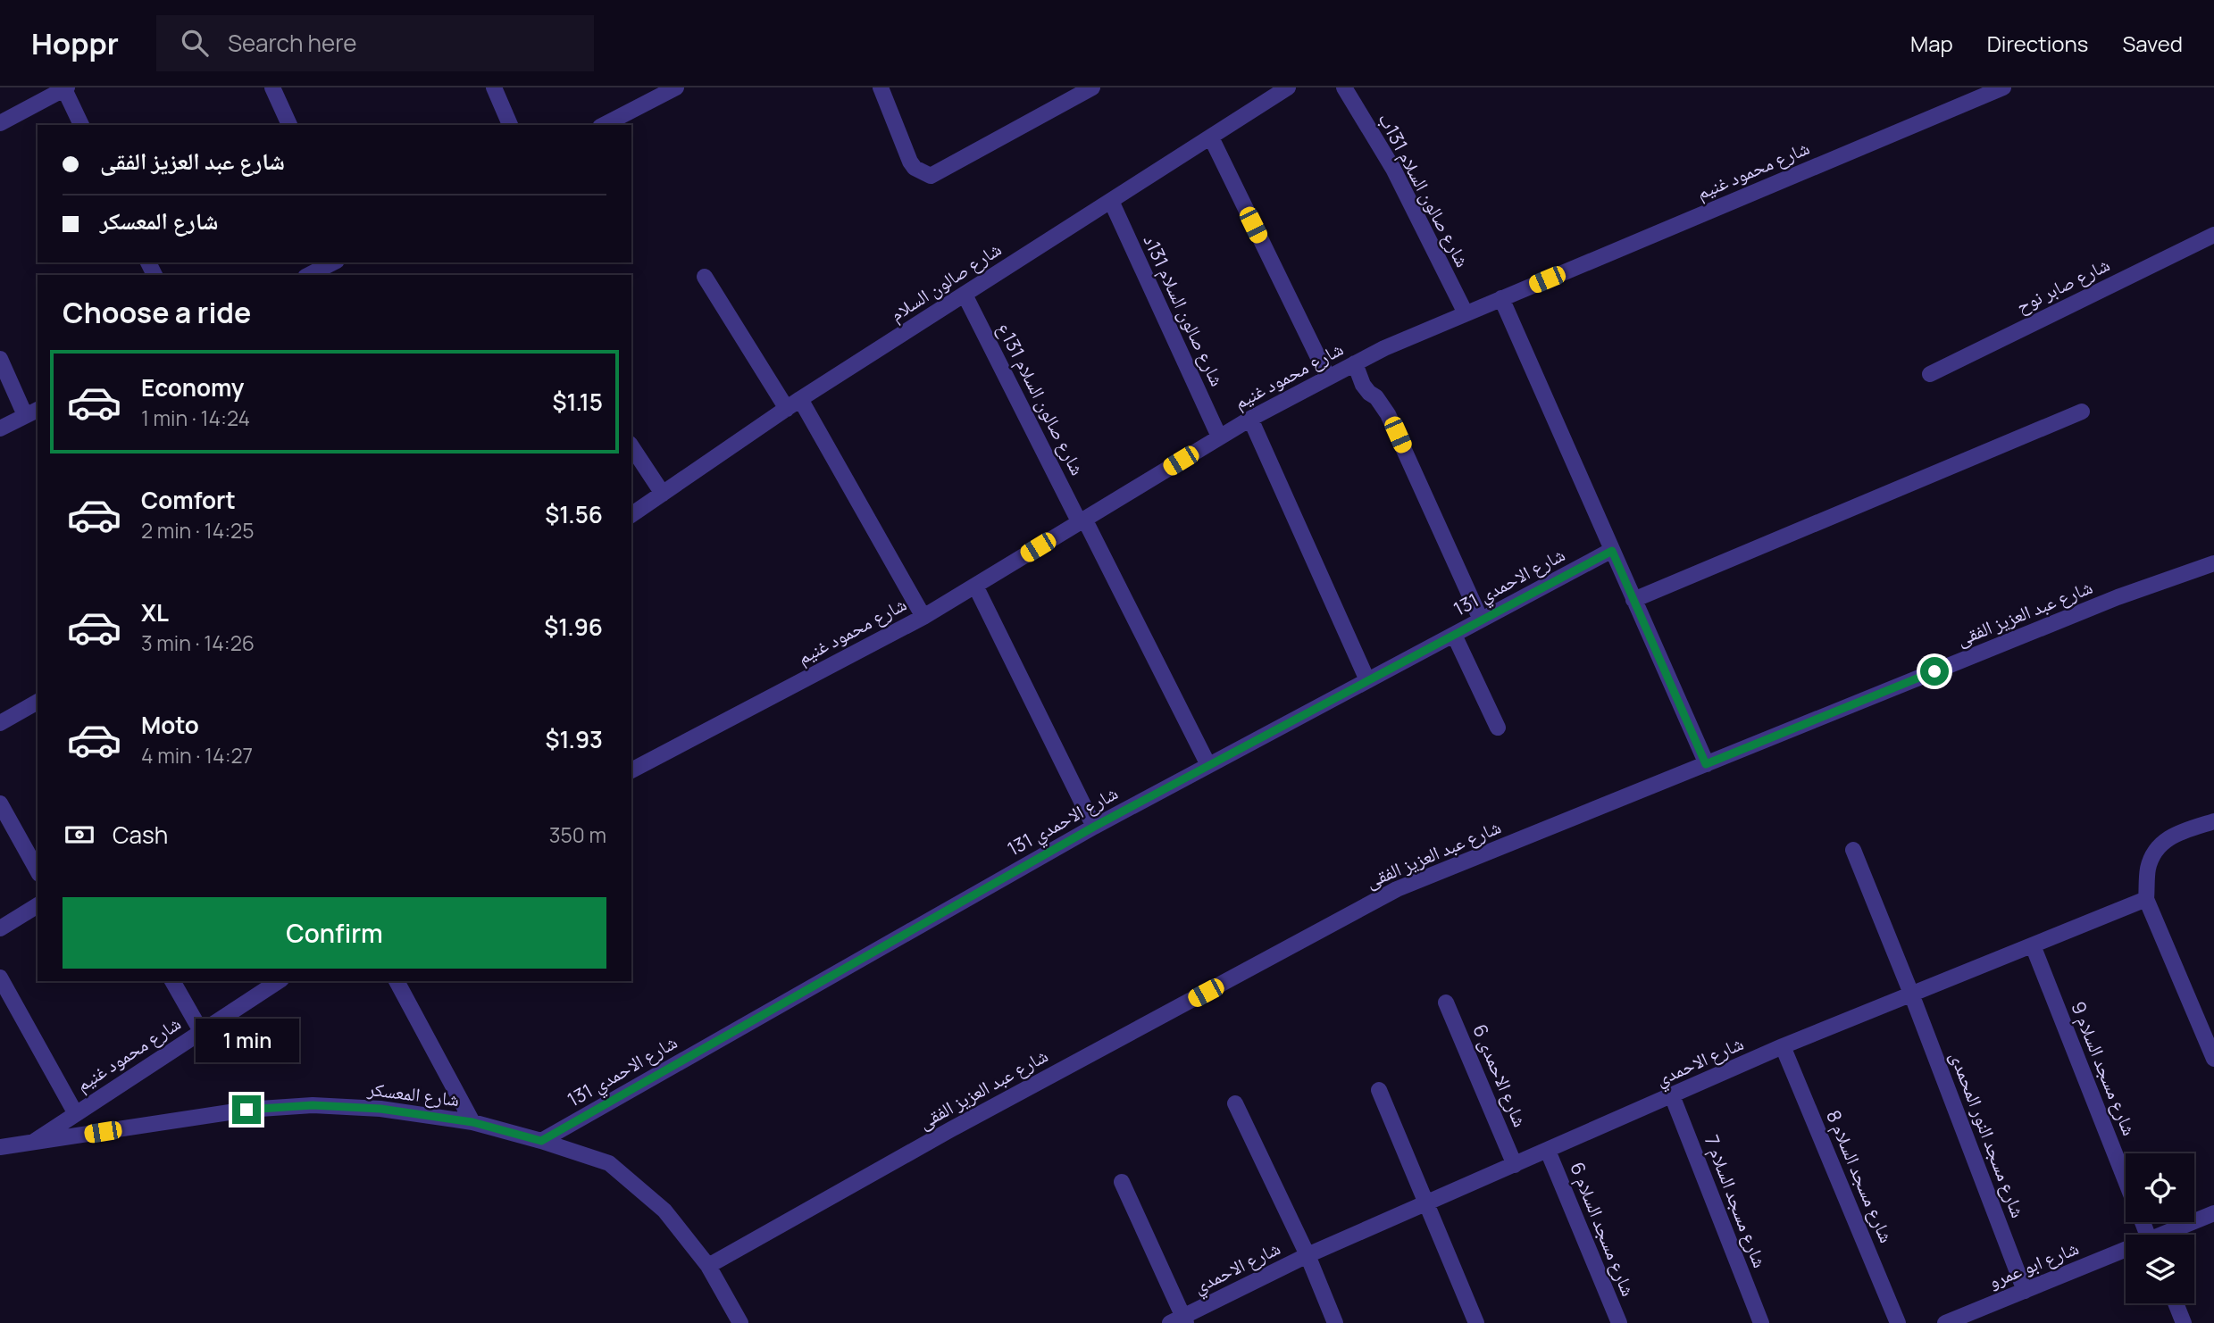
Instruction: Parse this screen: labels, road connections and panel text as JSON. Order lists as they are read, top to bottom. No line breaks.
{"streets":{"street":["شارع محمود غنيم","شارع صالون السلام 131ب","شارع صالون السلام","شارع صابر نوح","شارع صالون السلام 131د","شارع صالون السلام 131ع","شارع الاحمدي 131","شارع عبد العزيز الفقى","شارع الاحمدي","شارع مسجد السلام 9","شارع الاحمدى 6","شارع المعسكر","شارع مسجد النور المحمدى","شارع مسجد السلام 8","شارع مسجد السلام 7","شارع مسجد السلام 6","شارع ابو عمرو"]},"crossings":[["شارع محمود غنيم","شارع صالون السلام 131ب"],["شارع محمود غنيم","شارع صالون السلام 131د"],["شارع محمود غنيم","شارع صالون السلام 131ع"],["شارع محمود غنيم","شارع المعسكر"],["شارع صالون السلام","شارع صالون السلام 131د"],["شارع صالون السلام","شارع صالون السلام 131ع"],["شارع صالون السلام 131ع","شارع الاحمدي 131"],["شارع الاحمدي 131","شارع المعسكر"],["شارع عبد العزيز الفقى","شارع المعسكر"],["شارع الاحمدي","شارع مسجد السلام 9"],["شارع الاحمدي","شارع الاحمدى 6"],["شارع الاحمدي","شارع مسجد النور المحمدى"],["شارع الاحمدي","شارع مسجد السلام 8"],["شارع الاحمدي","شارع مسجد السلام 7"],["شارع الاحمدي","شارع مسجد السلام 6"],["شارع مسجد النور المحمدى","شارع ابو عمرو"]],"page":{"header":"Hoppr","search":"Search here","nav":["Map","Directions","Saved"],"banner":["شارع عبد العزيز الفقى","شارع المعسكر"],"heading":"Choose a ride","list":[{"name":"Economy","note":"1 min · 14:24","value":"$1.15"},{"name":"Comfort","note":"2 min · 14:25","value":"$1.56"},{"name":"XL","note":"3 min · 14:26","value":"$1.96"},{"name":"Moto","note":"4 min · 14:27","value":"$1.93"}],"pay":["Cash","350 m"],"buttons":"Confirm","bubble":"1 min"}}
